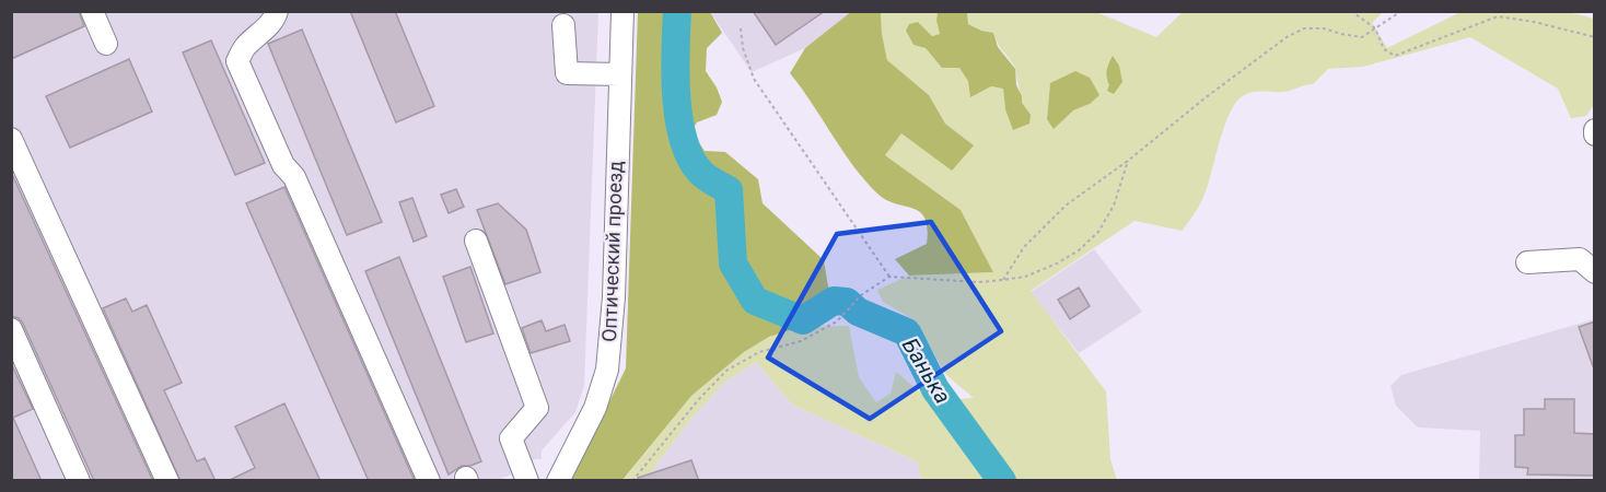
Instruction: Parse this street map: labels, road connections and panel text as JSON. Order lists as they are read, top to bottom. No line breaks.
{"streets":{"street":["Оптический проезд"]},"water":["Банька"]}
